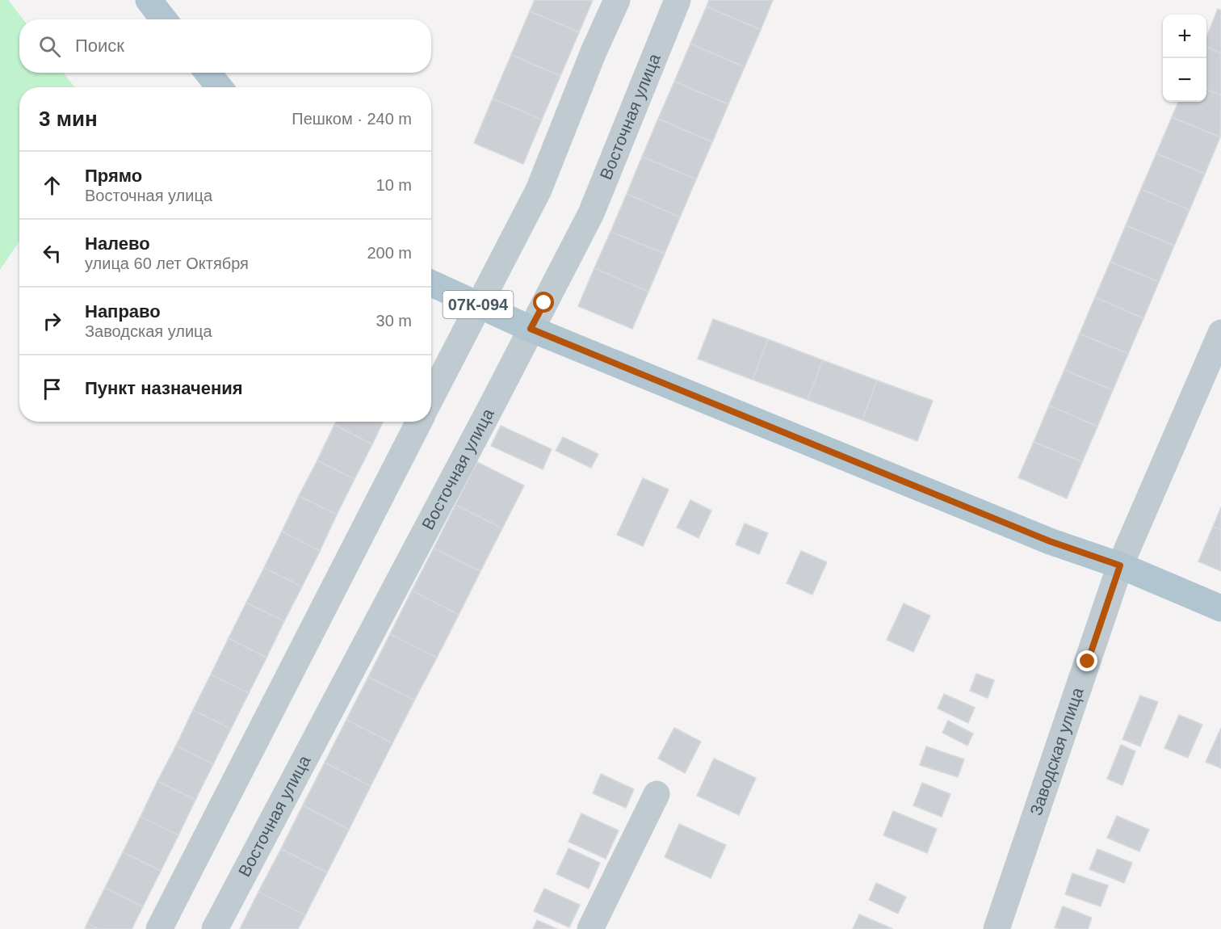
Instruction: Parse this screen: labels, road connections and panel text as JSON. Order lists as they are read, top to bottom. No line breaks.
{"streets":{"main road":["07К-094"],"street":["Восточная улица","Заводская улица"]},"crossings":[["Восточная улица","07К-094"],["07К-094","Заводская улица"]],"page":{"map_buttons":["+","−"],"search":"Поиск","heading":["3 мин","Пешком · 240 m"],"list":[["Прямо","Восточная улица","10 m"],["Налево","улица 60 лет Октября","200 m"],["Направо","Заводская улица","30 m"],"Пункт назначения"]}}
